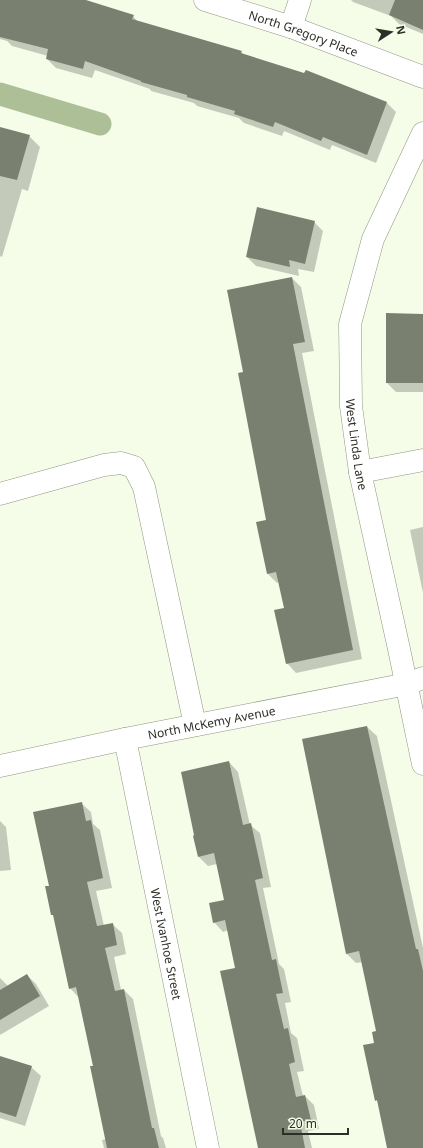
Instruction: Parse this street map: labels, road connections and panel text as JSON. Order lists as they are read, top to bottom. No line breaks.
{"streets":{"street":["North Gregory Place","West Linda Lane","North McKemy Avenue","West Ivanhoe Street"]},"crossings":[["West Linda Lane","North McKemy Avenue"],["North McKemy Avenue","West Ivanhoe Street"]],"scale_bar":"20 m","north":"right"}
